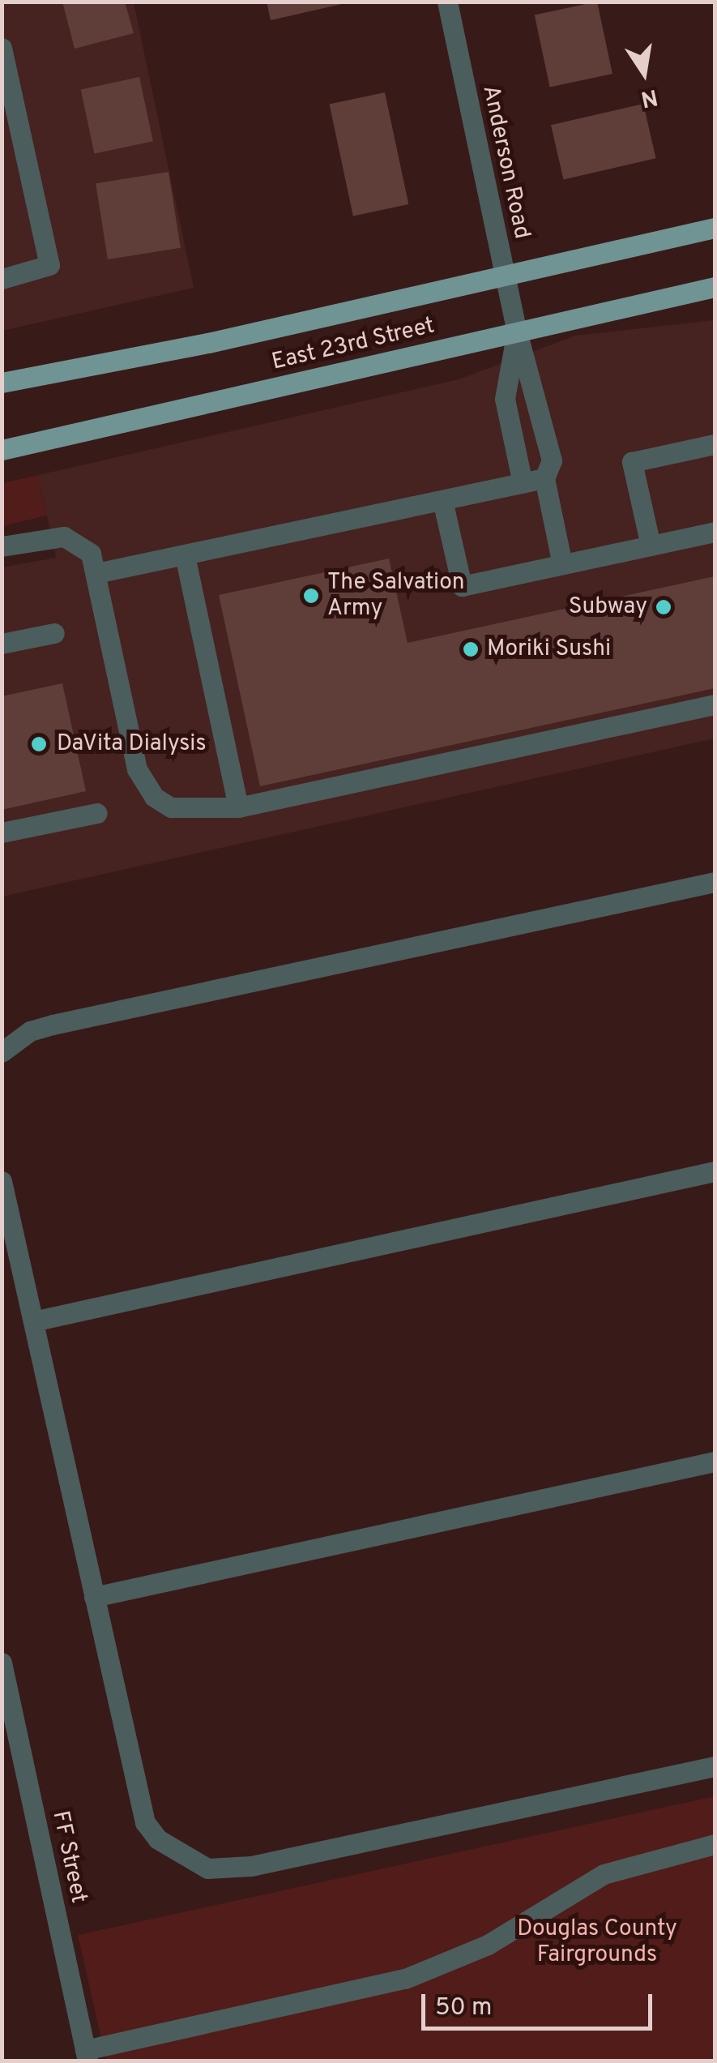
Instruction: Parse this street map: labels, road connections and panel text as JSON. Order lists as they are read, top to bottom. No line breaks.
{"streets":{"main road":["East 23rd Street"],"street":["Anderson Road","FF Street"]},"crossings":[["Anderson Road","East 23rd Street"]],"parks":["Douglas County Fairgrounds"],"places":["The Salvation Army","Subway","Moriki Sushi","DaVita Dialysis"],"scale_bar":"50 m","north":"bottom"}
